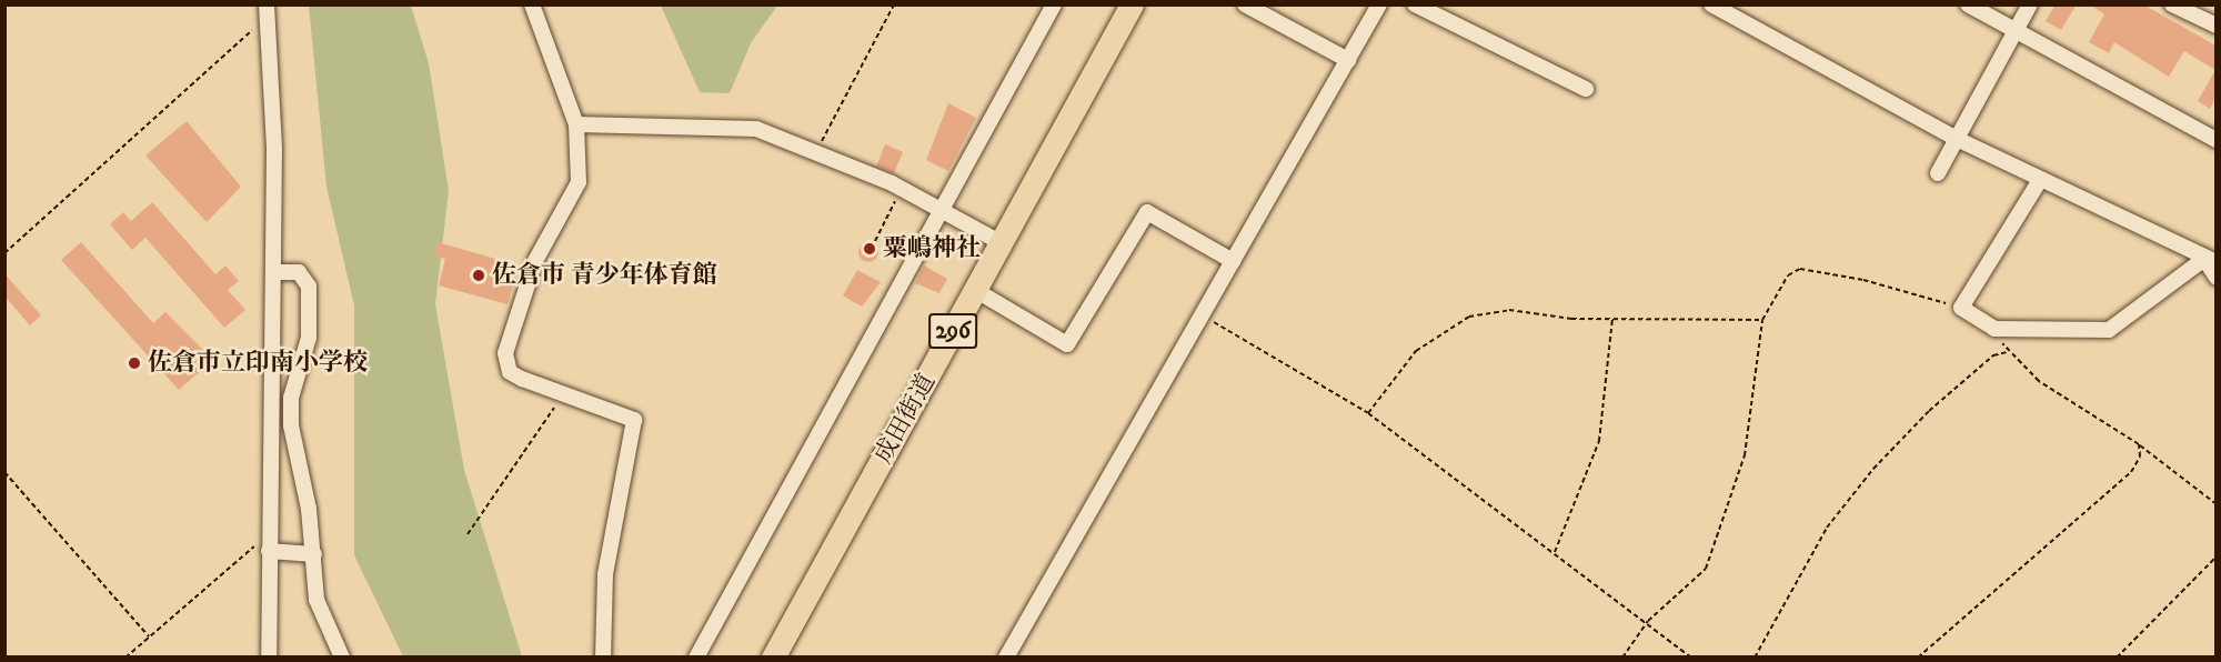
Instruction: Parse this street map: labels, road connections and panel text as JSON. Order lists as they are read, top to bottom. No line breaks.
{"streets":{"highway":["296","成田街道"]},"places":["粟嶋神社","佐倉市 青少年体育館","佐倉市立印南小学校"]}
